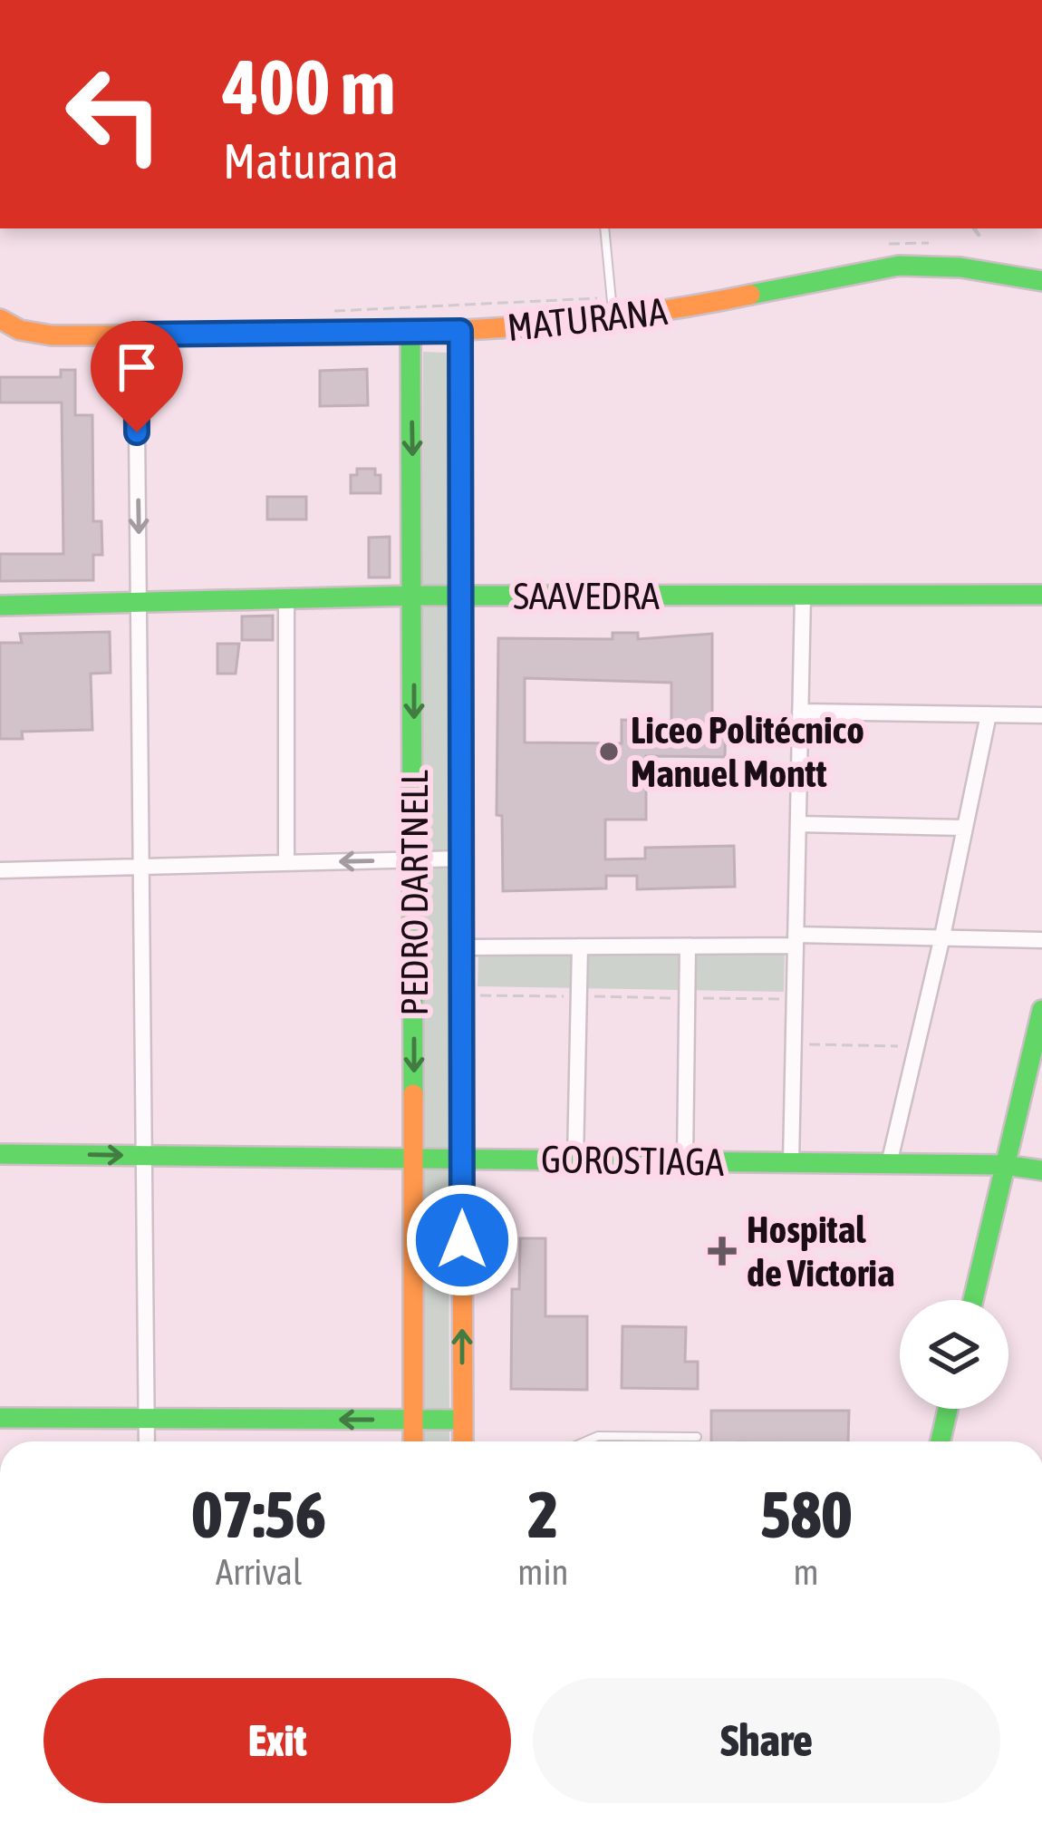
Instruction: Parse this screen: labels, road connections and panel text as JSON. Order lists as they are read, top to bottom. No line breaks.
{"streets":{"main road":["MATURANA","SAAVEDRA","PEDRO DARTNELL","GOROSTIAGA"]},"crossings":[["MATURANA","PEDRO DARTNELL"],["SAAVEDRA","PEDRO DARTNELL"],["PEDRO DARTNELL","GOROSTIAGA"]],"places":{"other":["Liceo Politécnico Manuel Montt"],"health":["Hospital de Victoria"]},"page":{"turn":["400 m","Maturana"],"eta":["07:56","Arrival","2","min","580","m"],"buttons":["Exit","Share"]}}
